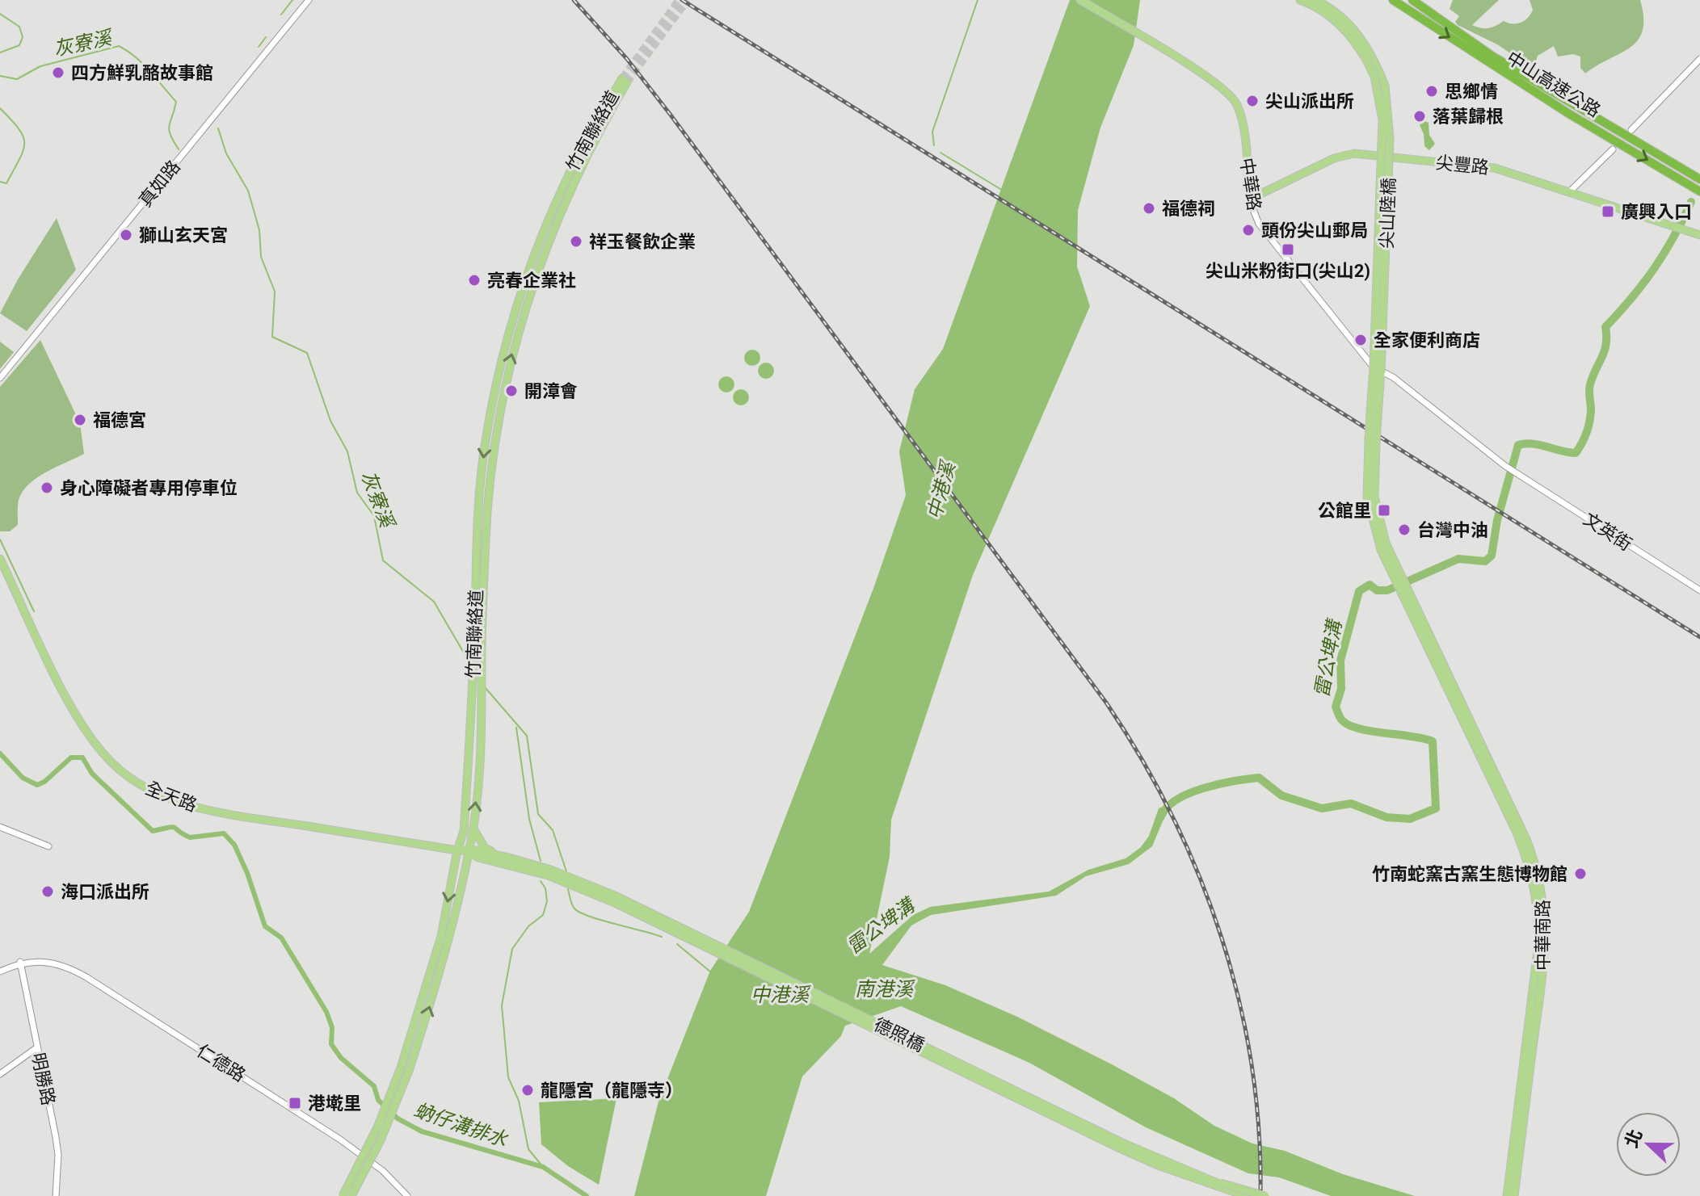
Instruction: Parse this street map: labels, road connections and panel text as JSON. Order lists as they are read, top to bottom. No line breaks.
{"streets":{"highway":["中山高速公路"],"main road":["竹南聯絡道","尖豐路","中華路","尖山陸橋","全天路","中華南路","德照橋"],"street":["真如路","文英街","仁德路","明勝路"]},"crossings":[["竹南聯絡道","全天路"],["尖豐路","中華路"],["中華路","尖山陸橋"],["中華路","文英街"],["中華路","中華南路"],["尖山陸橋","文英街"],["尖山陸橋","中華南路"],["文英街","中華南路"],["全天路","德照橋"],["仁德路","明勝路"]],"water":["灰寮溪","中港溪","雷公埤溝","南港溪","蚋仔溝排水"],"places":{"other":["四方鮮乳酪故事館","思鄉情","尖山派出所","落葉歸根","福德祠","頭份尖山郵局","獅山玄天宮","祥玉餐飲企業","亮春企業社","全家便利商店","開漳會","福德宮","身心障礙者專用停車位","台灣中油","竹南蛇窯古窯生態博物館","海口派出所","龍隱宮（龍隱寺）"],"transit":["廣興入口","尖山米粉街口(尖山2)","公館里","港墘里"]},"north":"left"}
